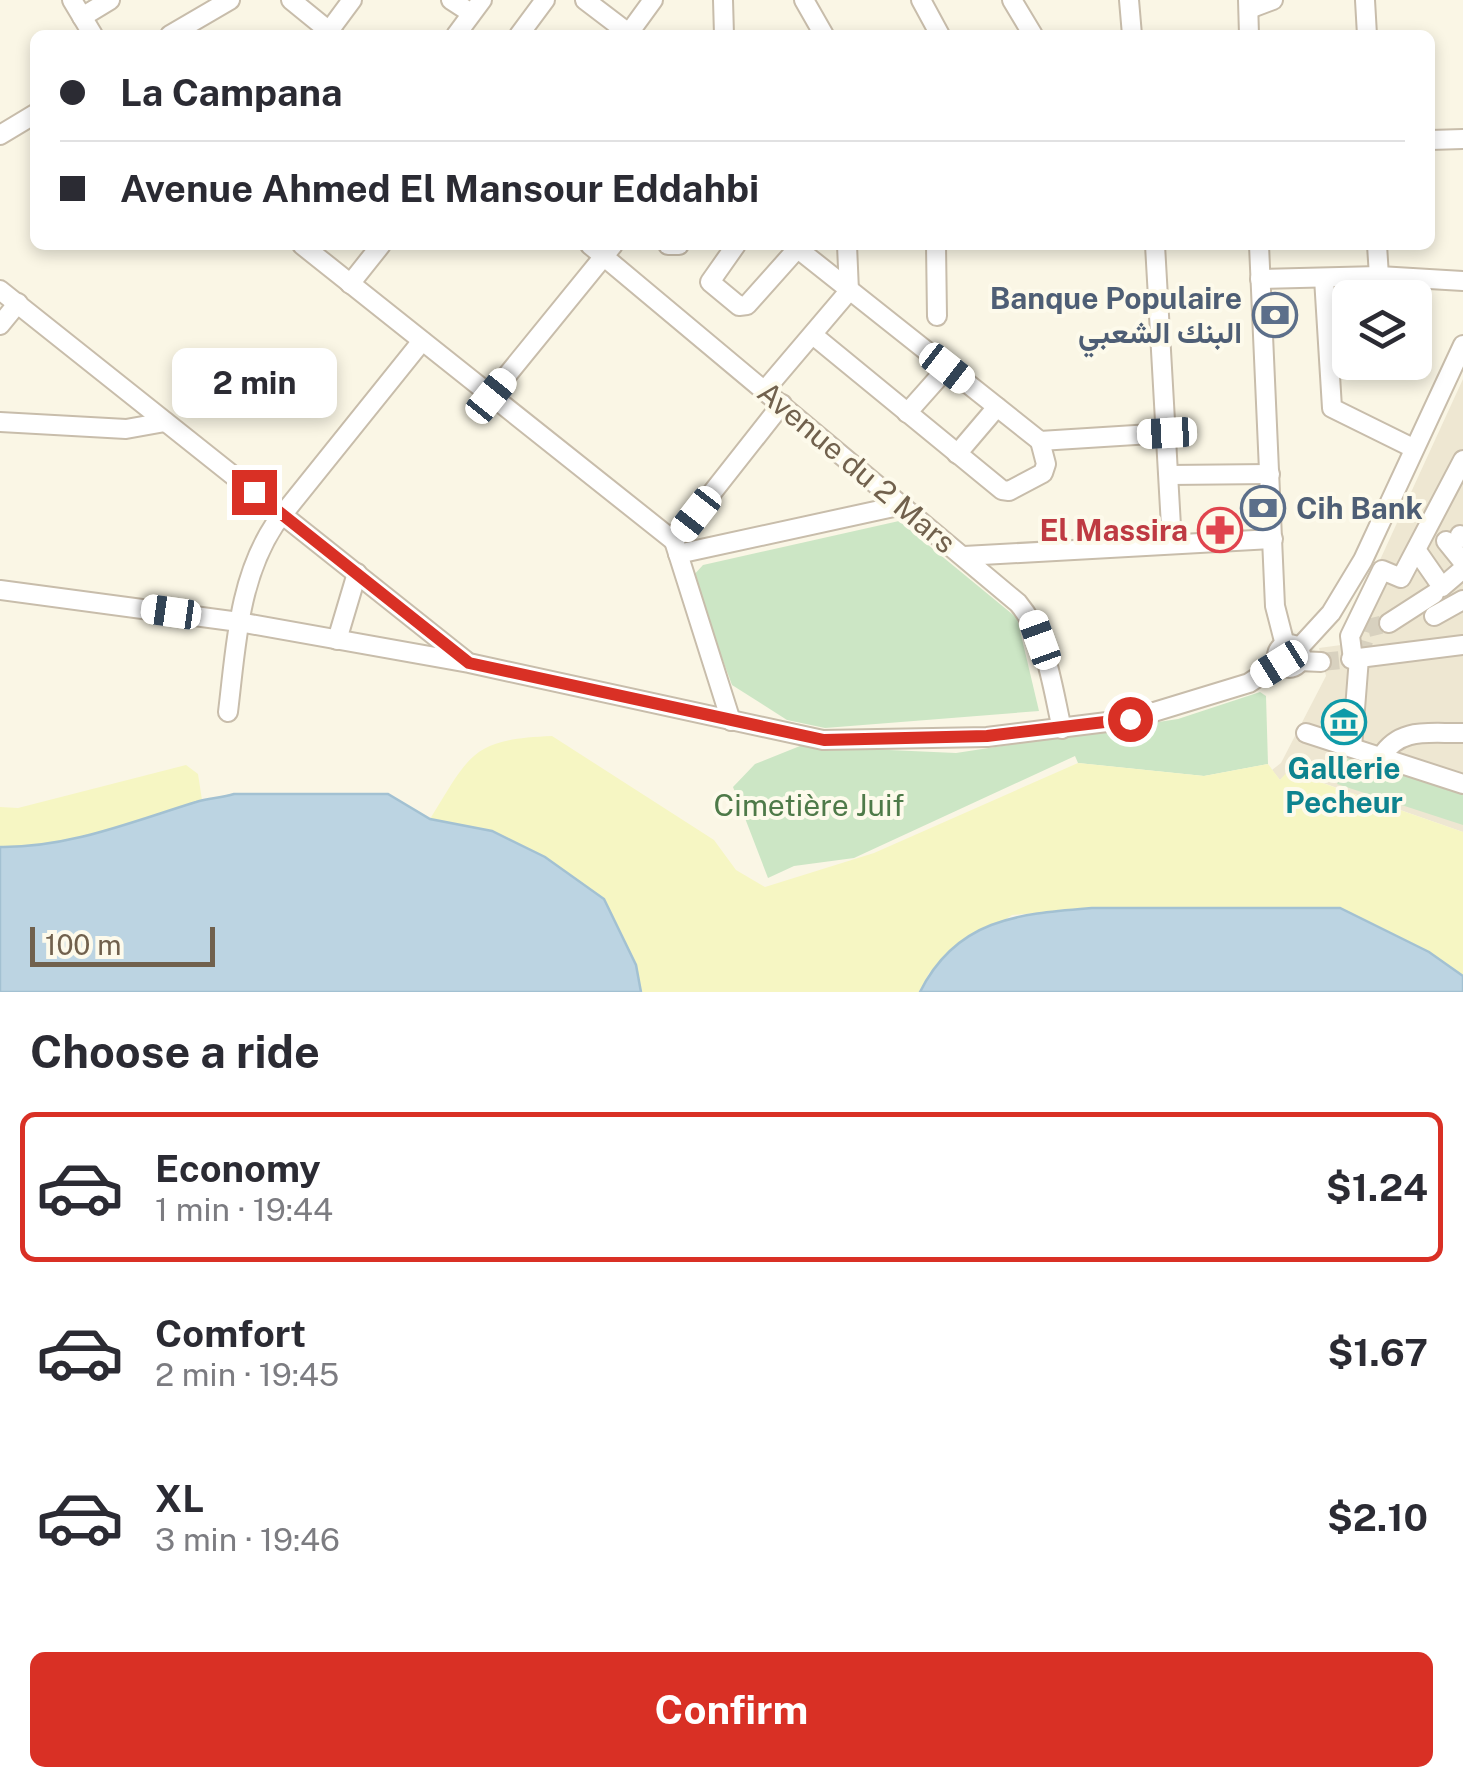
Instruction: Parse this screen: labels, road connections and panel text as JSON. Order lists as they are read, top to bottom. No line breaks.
{"streets":{"street":["Avenue du 2 Mars"]},"parks":["Cimetière Juif"],"places":{"bank":["Banque Populaire البنك الشعبي","Cih Bank"],"pharmacy":["El Massira"],"museum":["Gallerie Pecheur"]},"scale_bar":"100 m","page":{"banner":["La Campana","Avenue Ahmed El Mansour Eddahbi"],"bubble":"2 min","scale":"100 m","heading":"Choose a ride","list":[{"name":"Economy","note":"1 min · 19:44","value":"$1.24"},{"name":"Comfort","note":"2 min · 19:45","value":"$1.67"},{"name":"XL","note":"3 min · 19:46","value":"$2.10"}],"buttons":"Confirm"}}
